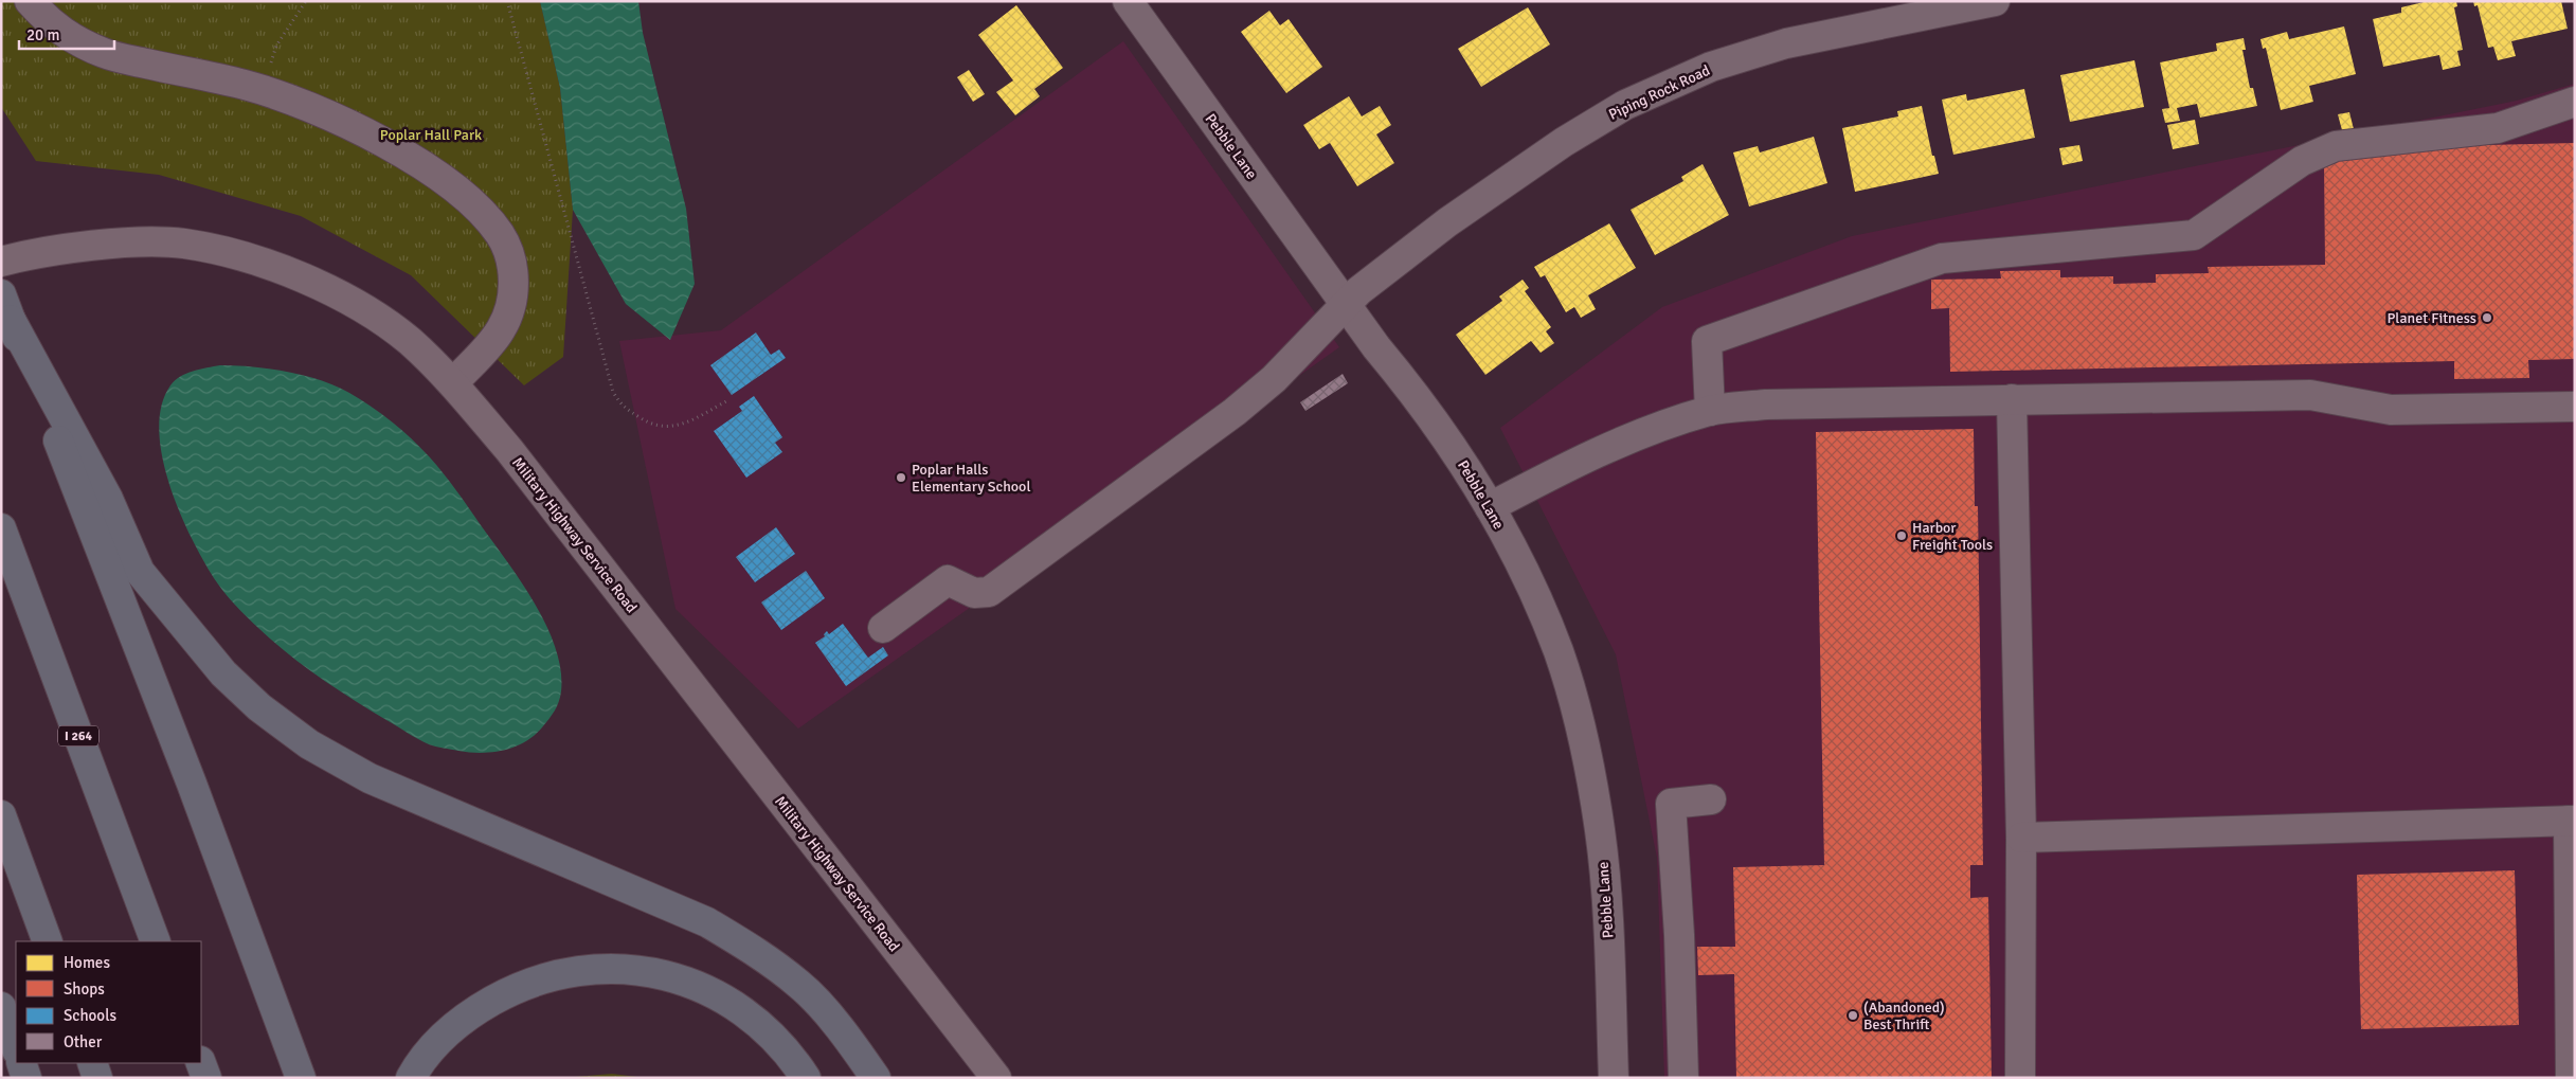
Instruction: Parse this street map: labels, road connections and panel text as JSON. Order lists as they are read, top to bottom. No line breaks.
{"streets":{"highway":["I 264"],"street":["Piping Rock Road","Pebble Lane","Military Highway Service Road"]},"crossings":[["Piping Rock Road","Pebble Lane"]],"parks":["Poplar Hall Park"],"places":["Planet Fitness","Poplar Halls Elementary School","Harbor Freight Tools","(Abandoned) Best Thrift"],"legend":["Homes","Shops","Schools","Other"],"scale_bar":"20 m"}
